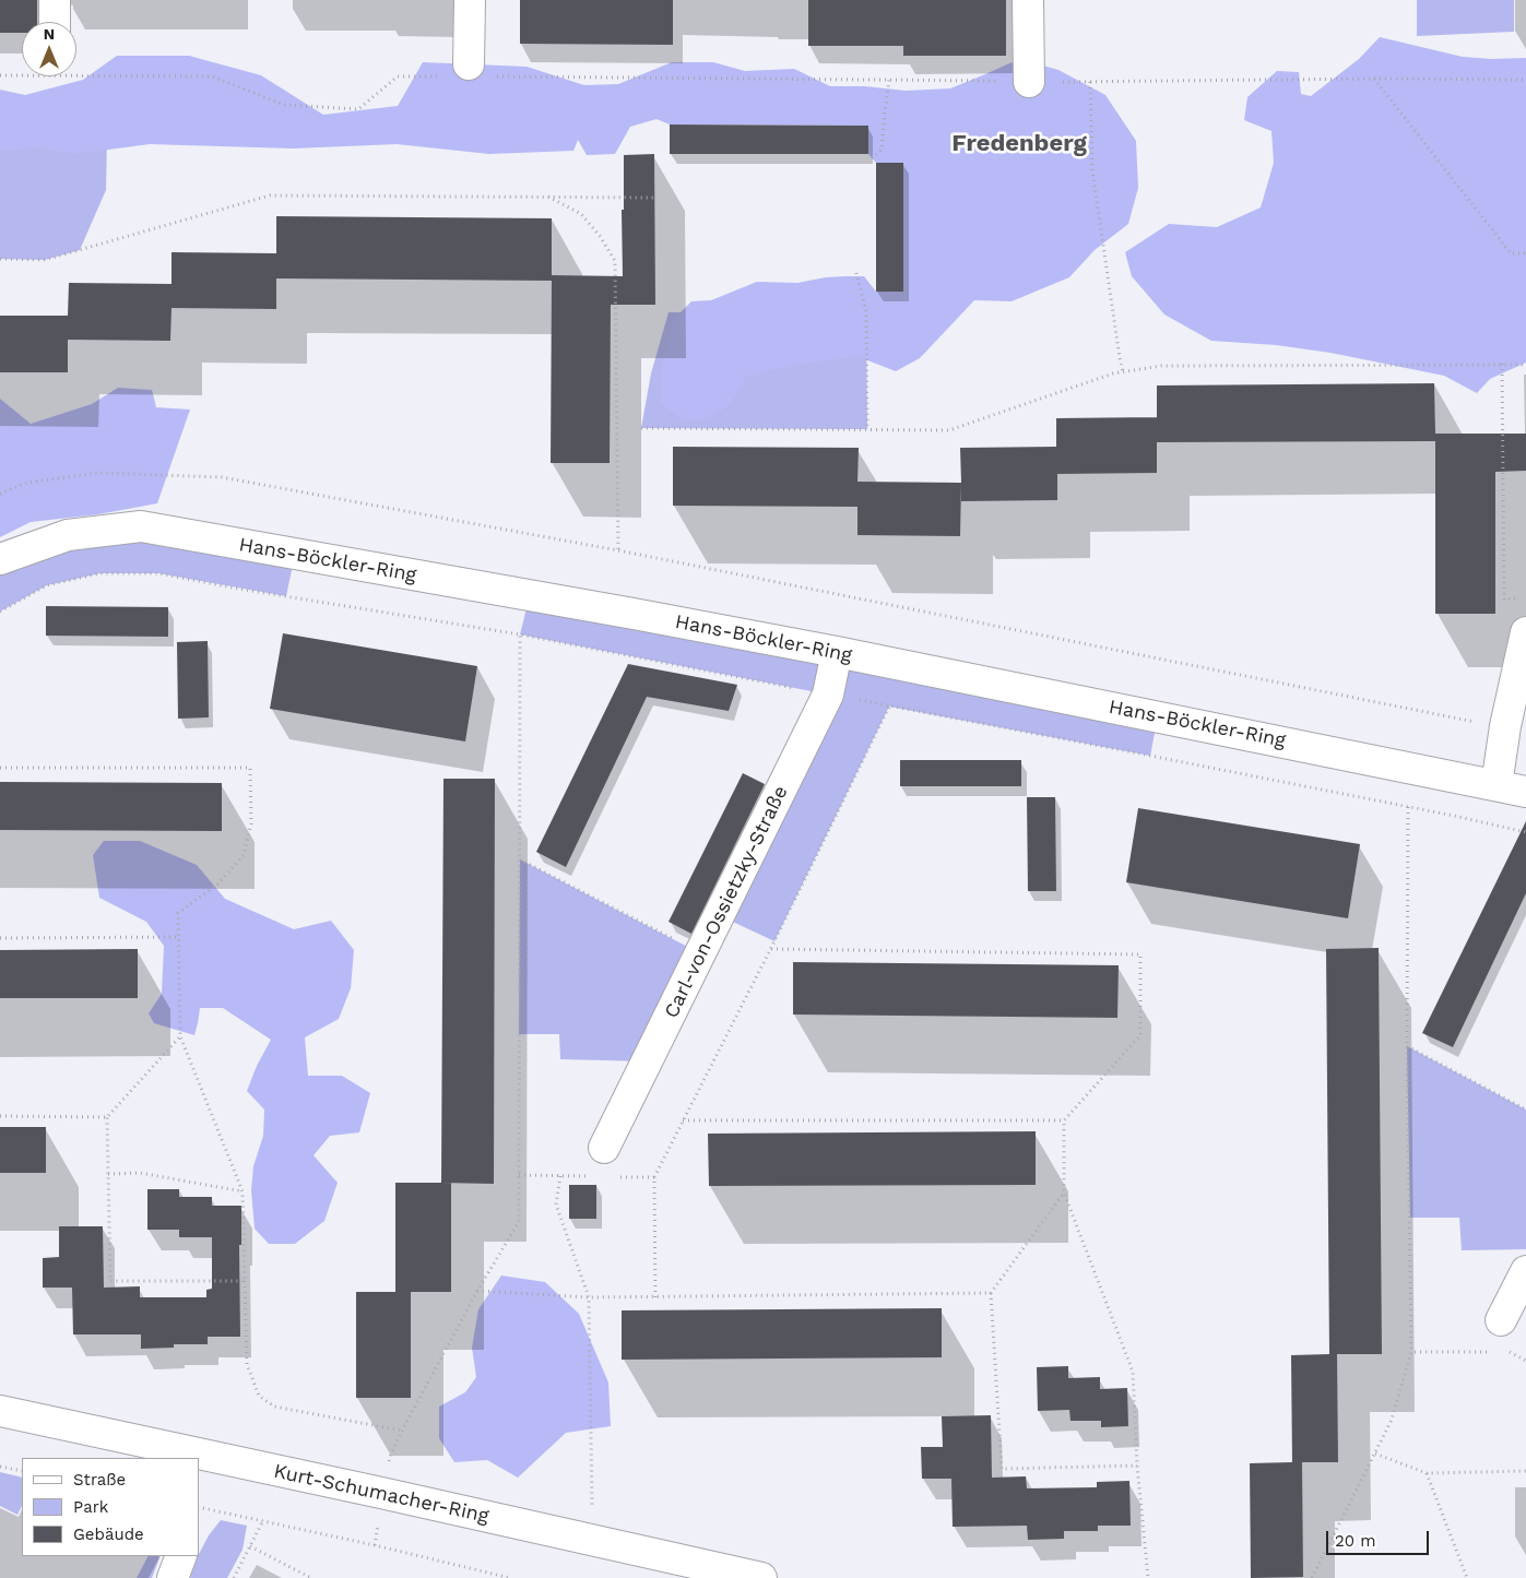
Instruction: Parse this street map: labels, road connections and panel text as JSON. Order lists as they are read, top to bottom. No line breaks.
{"streets":{"street":["Hans-Böckler-Ring","Carl-von-Ossietzky-Straße","Kurt-Schumacher-Ring"]},"crossings":[["Hans-Böckler-Ring","Carl-von-Ossietzky-Straße"]],"districts":["Fredenberg"],"legend":["Straße","Park","Gebäude"],"scale_bar":"20 m","north":"top"}
